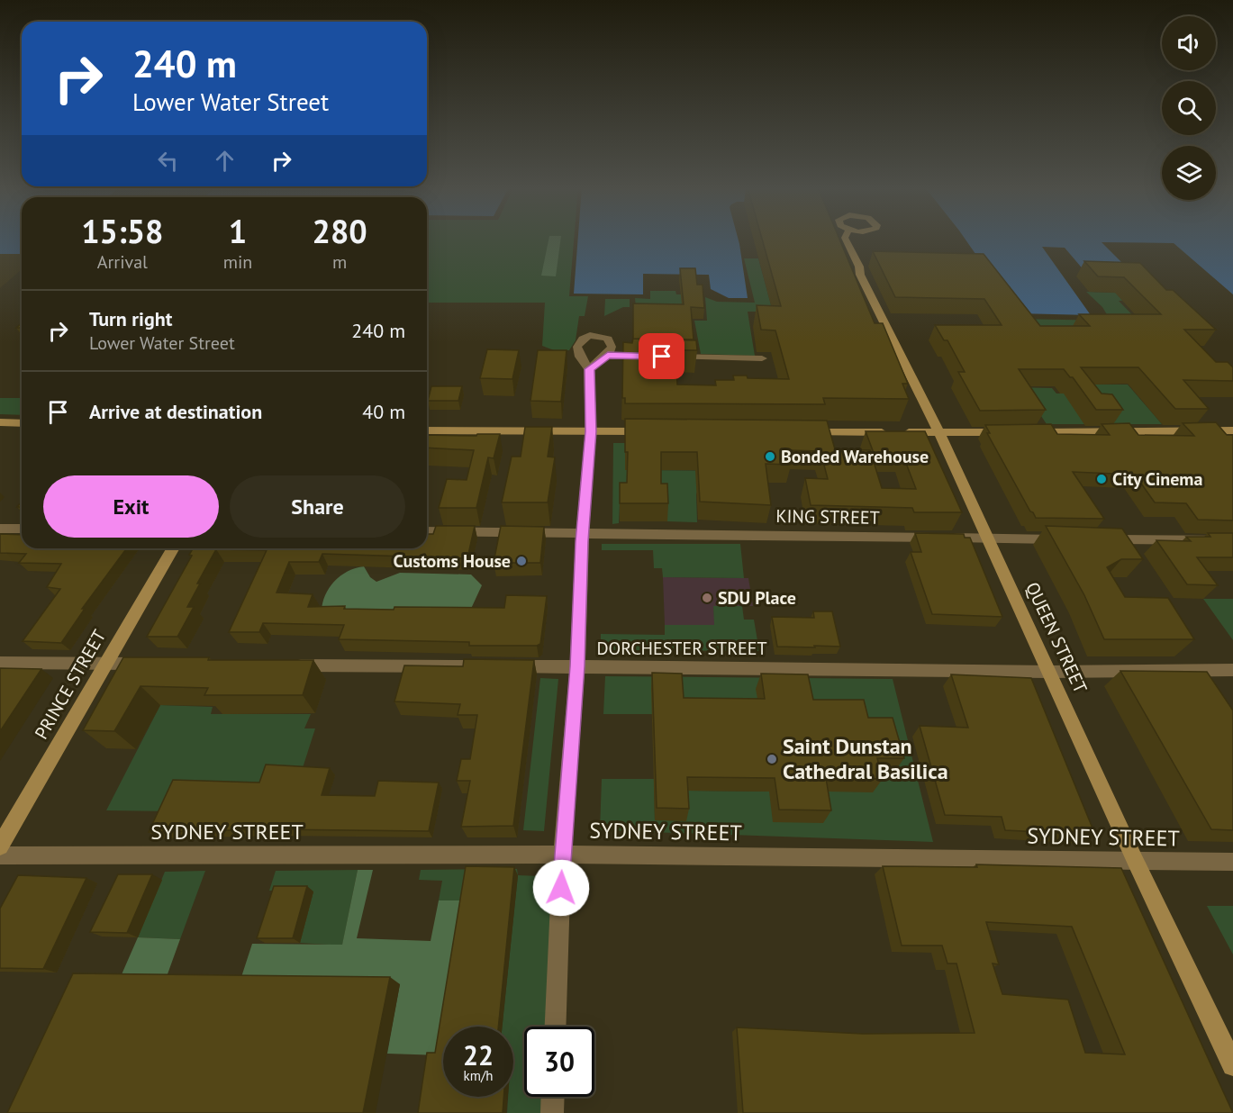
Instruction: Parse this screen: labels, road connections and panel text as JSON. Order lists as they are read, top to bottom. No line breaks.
{"streets":{"street":["KING STREET","QUEEN STREET","DORCHESTER STREET","PRINCE STREET","SYDNEY STREET"]},"crossings":[["KING STREET","QUEEN STREET"],["QUEEN STREET","DORCHESTER STREET"],["QUEEN STREET","SYDNEY STREET"]],"places":["Bonded Warehouse","City Cinema","Customs House","SDU Place","Saint Dunstan Cathedral Basilica"],"page":{"turn":["240 m","Lower Water Street"],"eta":["15:58","Arrival","1","min","280","m"],"list":[{"name":"Turn right","note":"Lower Water Street","value":"240 m"},{"name":"Arrive at destination","value":"40 m"}],"buttons":["Exit","Share"],"speed":"22 km/h","limit":"30"}}
